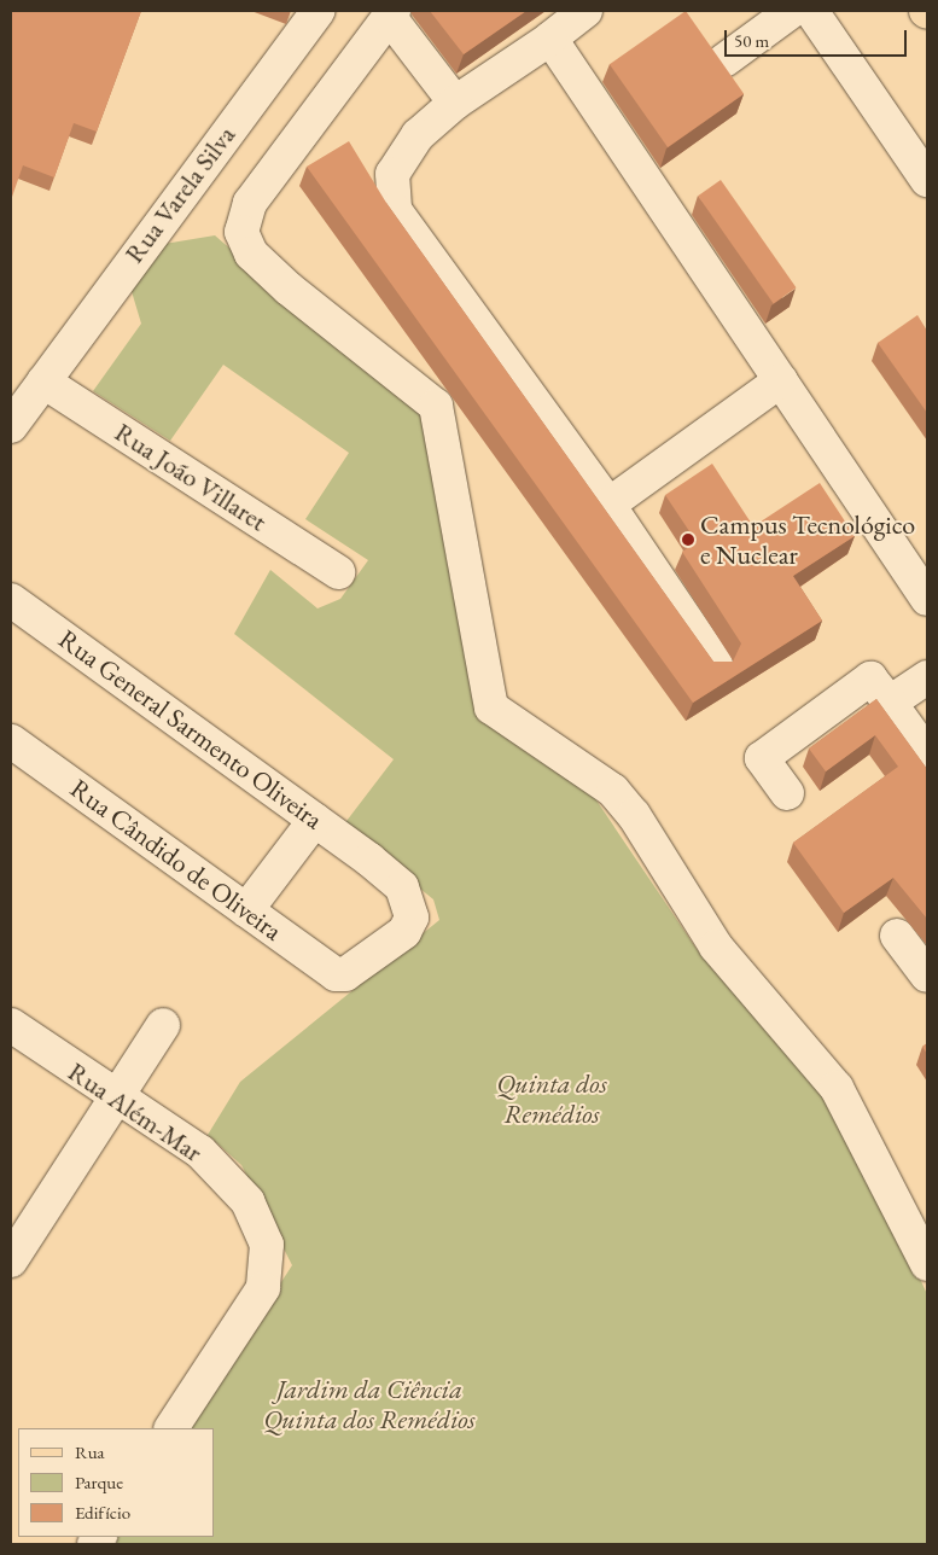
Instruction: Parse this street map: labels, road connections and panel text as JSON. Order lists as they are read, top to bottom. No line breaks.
{"streets":{"street":["Rua Varela Silva","Rua João Villaret","Rua General Sarmento Oliveira","Rua Cândido de Oliveira","Rua Além-Mar"]},"crossings":[["Rua Varela Silva","Rua João Villaret"],["Rua General Sarmento Oliveira","Rua Cândido de Oliveira"]],"parks":["Quinta dos Remédios","Jardim da Ciência Quinta dos Remédios"],"places":["Campus Tecnológico e Nuclear"],"legend":["Rua","Parque","Edifício"],"scale_bar":"50 m"}
